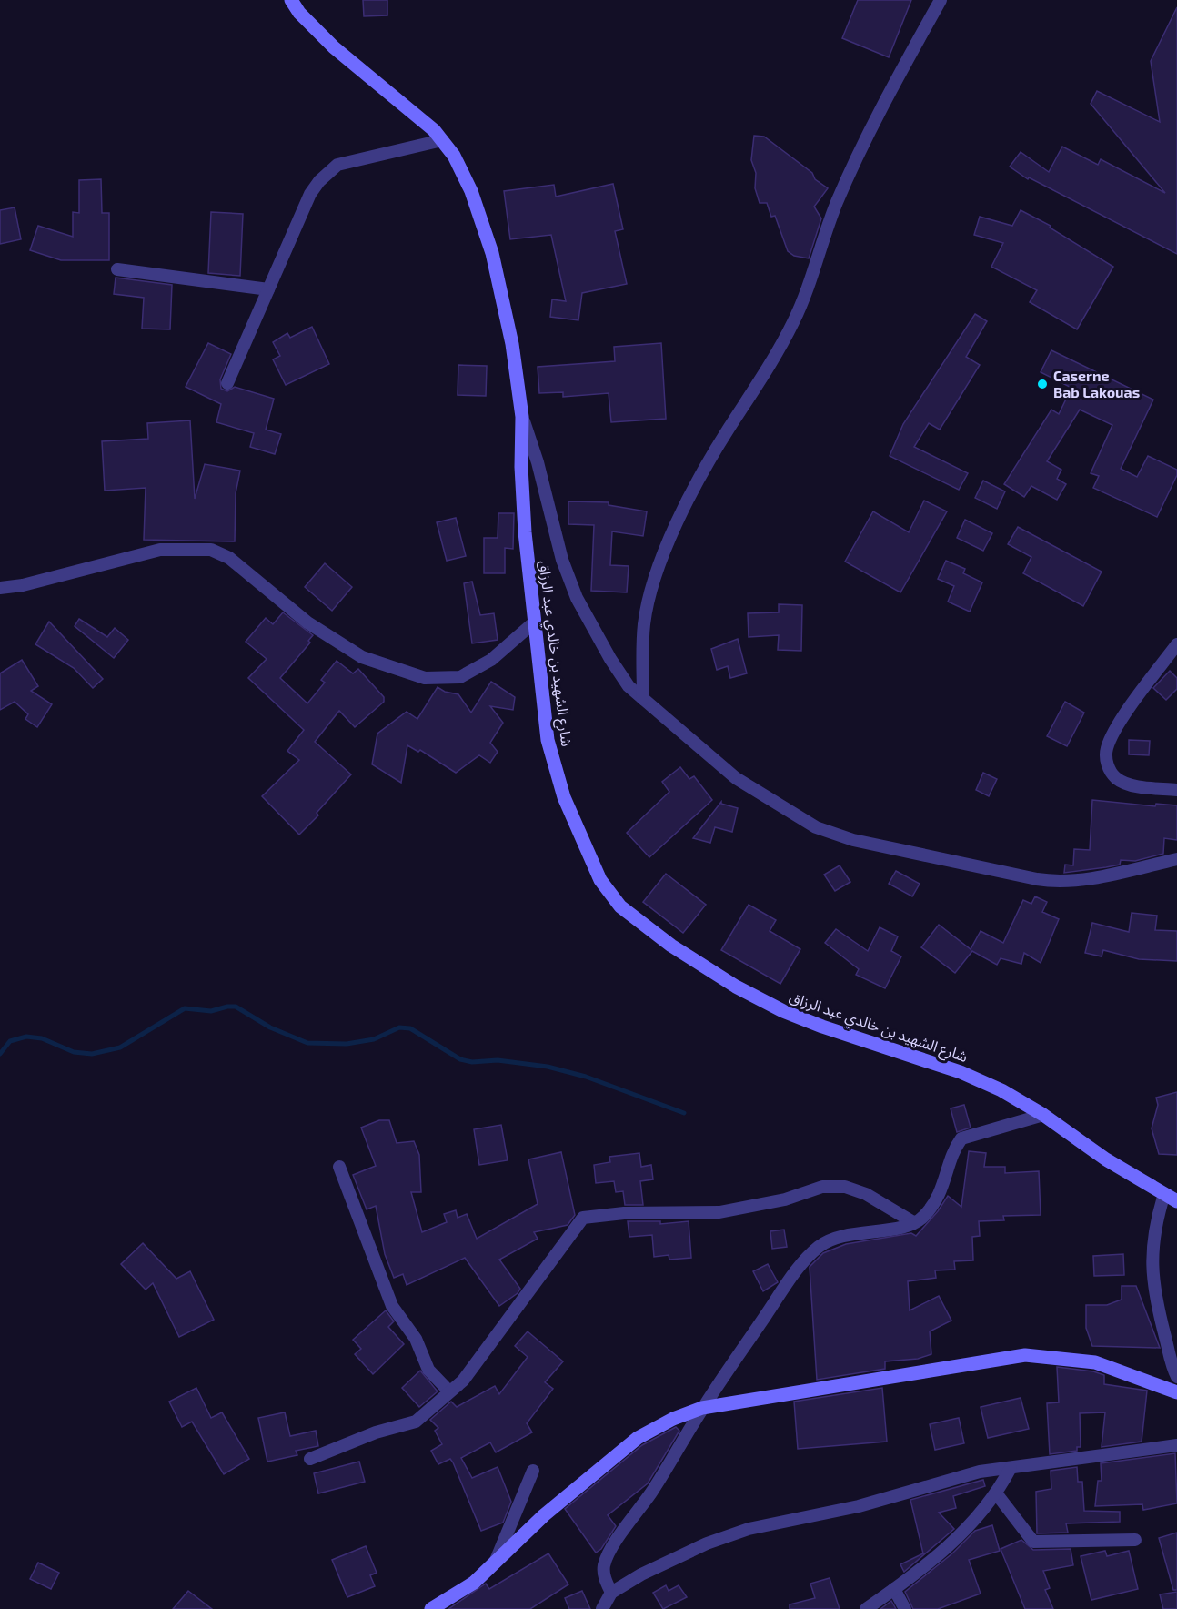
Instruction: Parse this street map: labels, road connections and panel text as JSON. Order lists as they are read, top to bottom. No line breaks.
{"streets":{"main road":["شارع الشهيد بن خالدي عبد الرزاق"]},"places":["Caserne Bab Lakouas"]}
